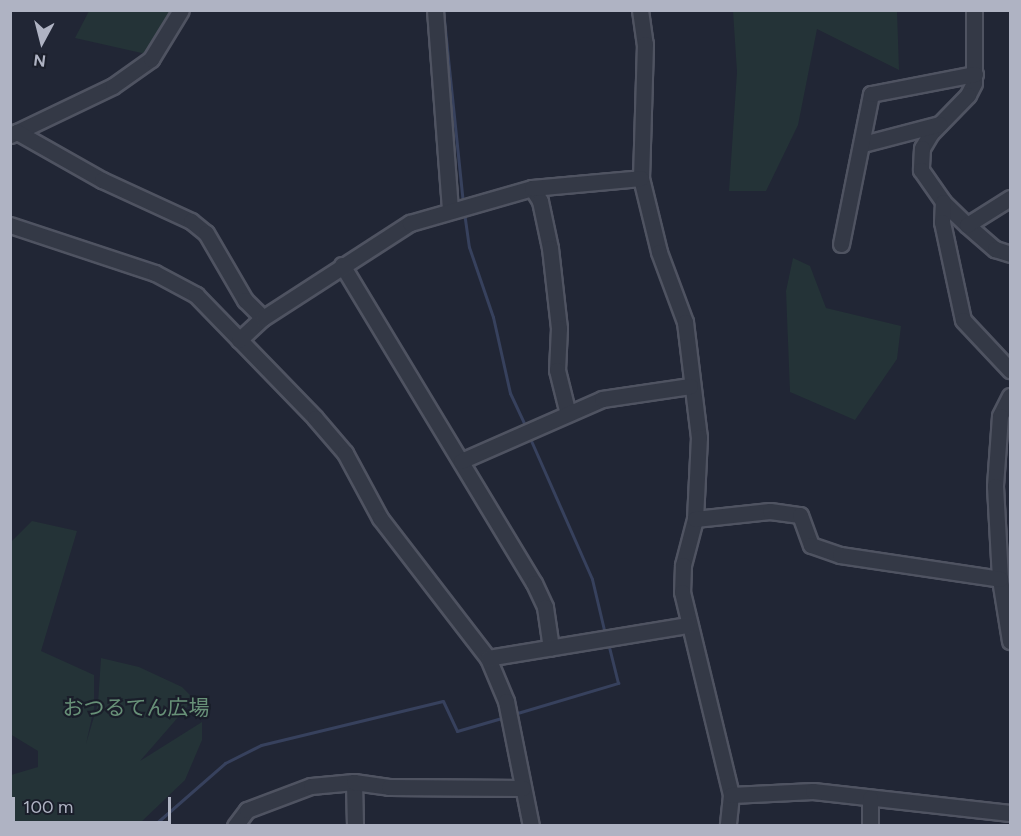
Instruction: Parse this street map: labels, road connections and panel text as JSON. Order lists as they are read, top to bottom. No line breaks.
{"parks":["おつるてん広場"],"scale_bar":"100 m","north":"bottom"}
